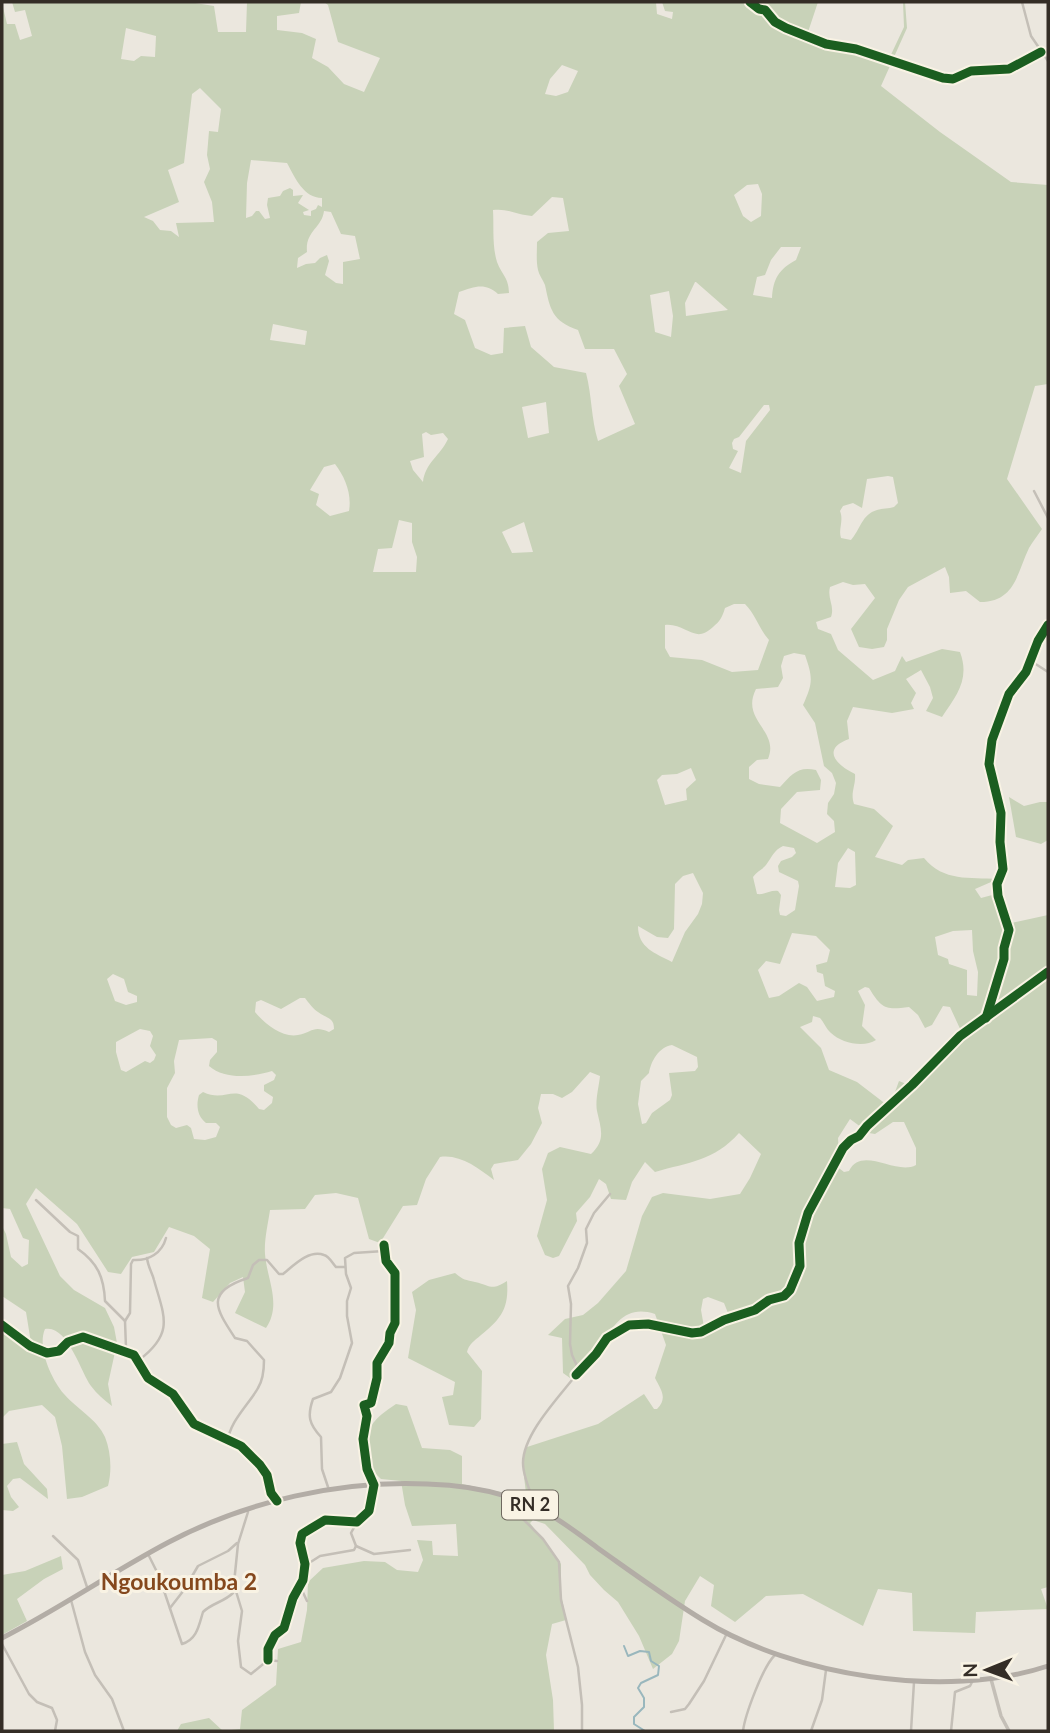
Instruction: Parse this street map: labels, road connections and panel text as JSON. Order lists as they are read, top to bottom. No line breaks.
{"streets":{"main road":["RN 2"]},"districts":["Ngoukoumba 2"],"north":"left"}
